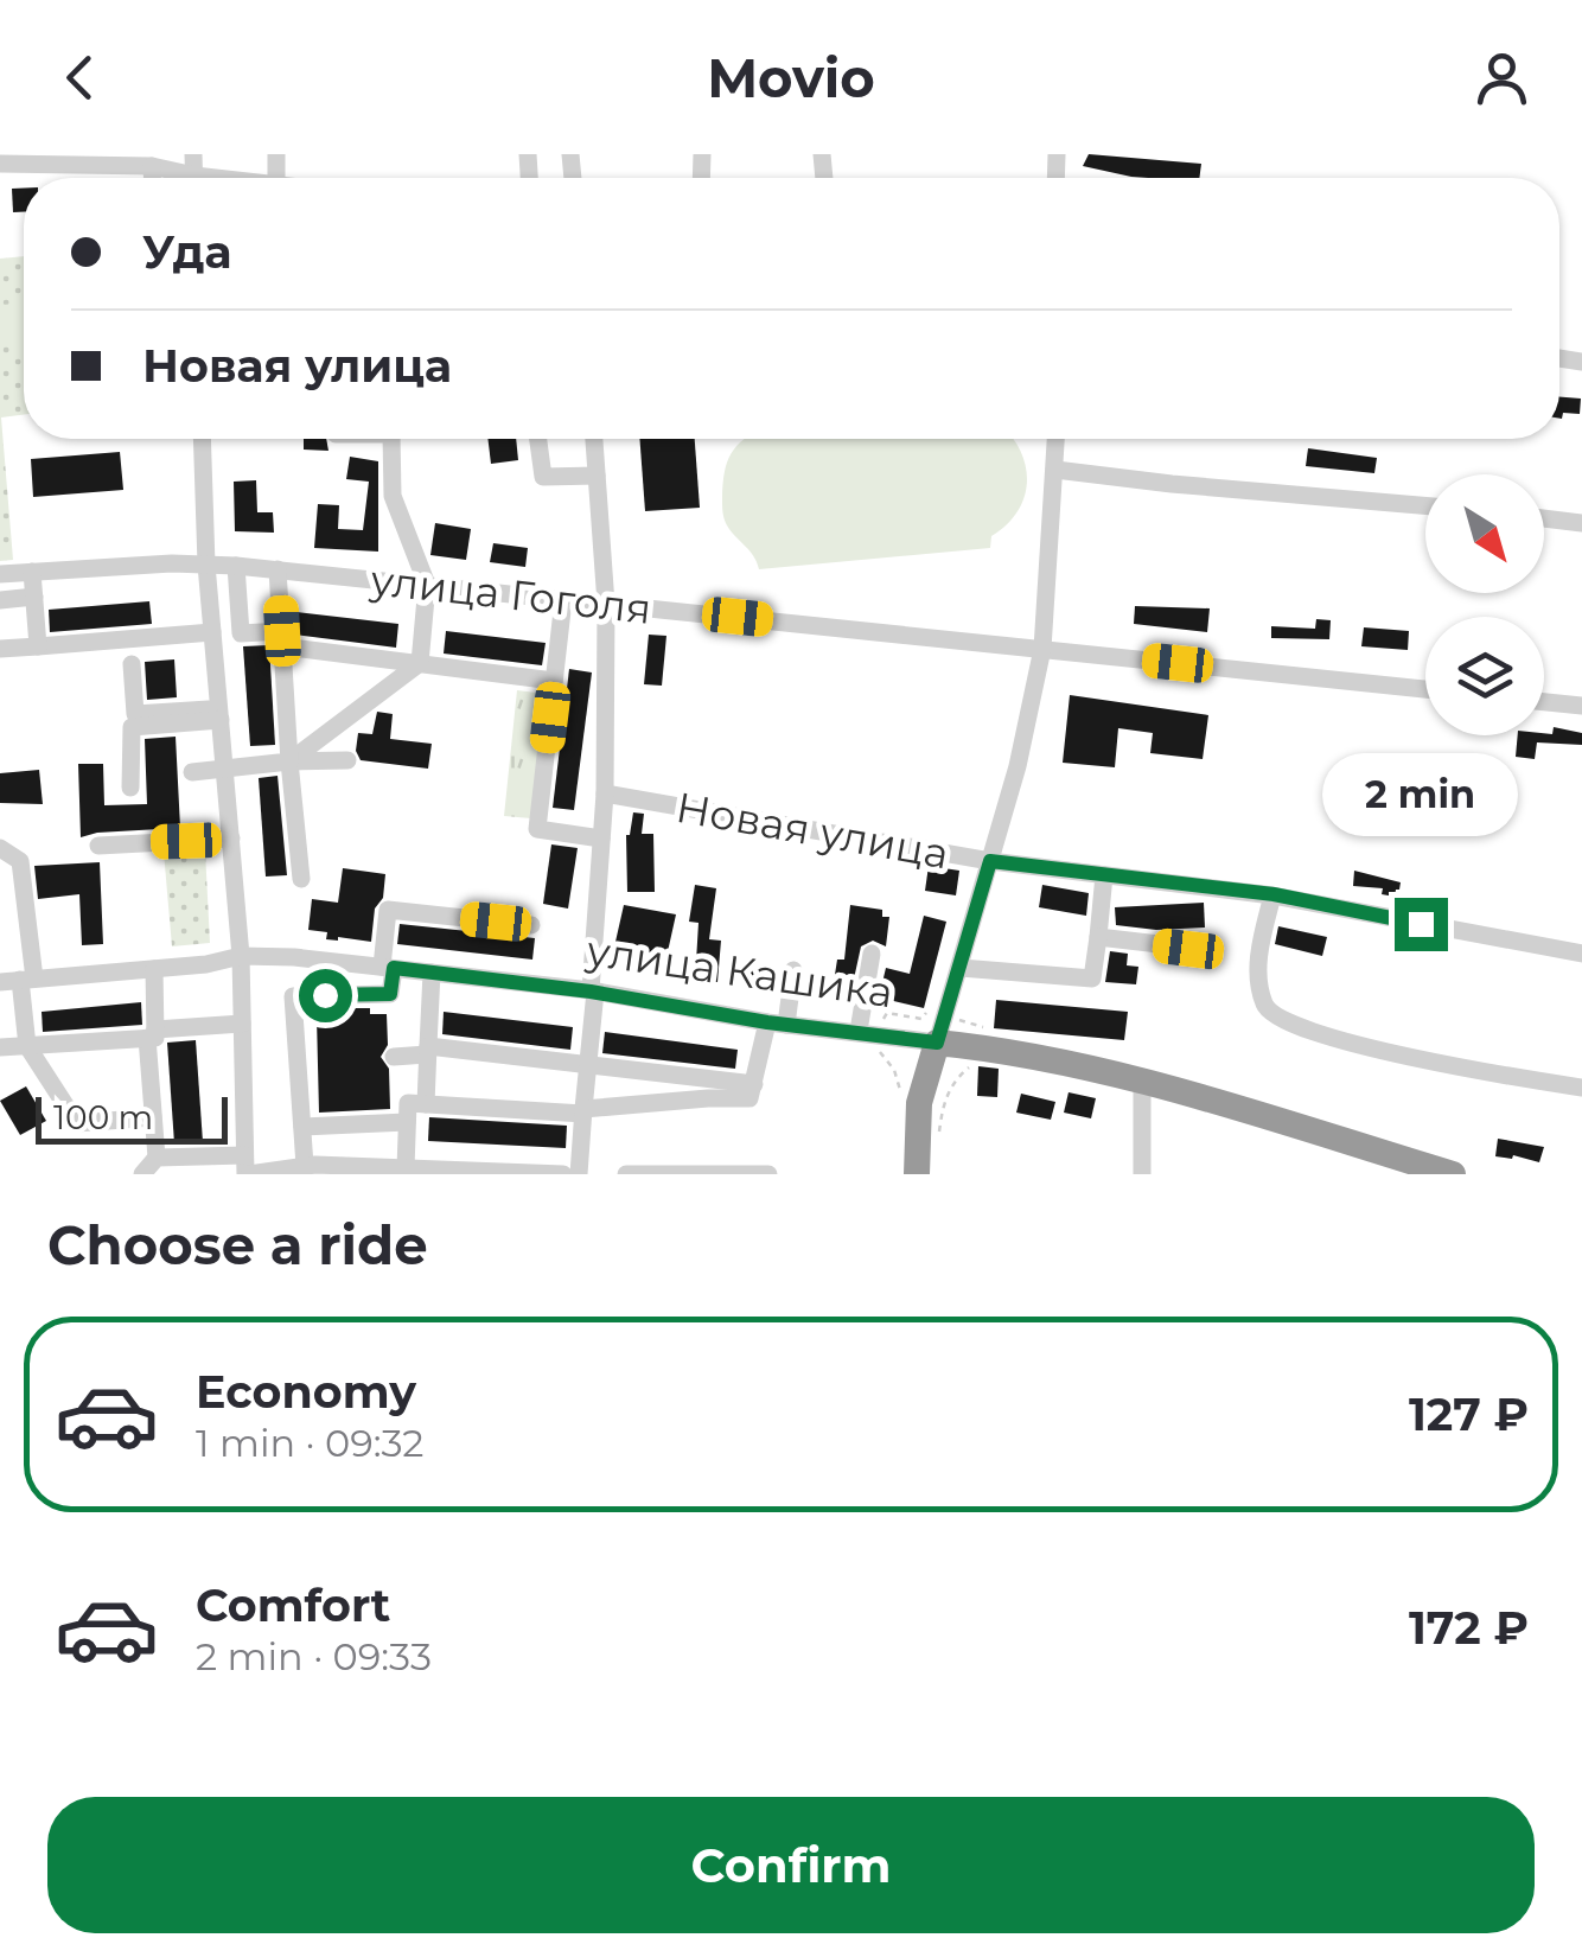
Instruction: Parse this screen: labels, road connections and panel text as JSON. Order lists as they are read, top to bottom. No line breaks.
{"streets":{"highway":["улица Кашика"],"street":["улица Гоголя","Новая улица"]},"scale_bar":"100 m","north":"bottom right","page":{"header":"Movio","banner":["Уда","Новая улица"],"bubble":"2 min","scale":"100 m","heading":"Choose a ride","list":[{"name":"Economy","note":"1 min · 09:32","value":"127 ₽"},{"name":"Comfort","note":"2 min · 09:33","value":"172 ₽"}],"buttons":"Confirm"}}
